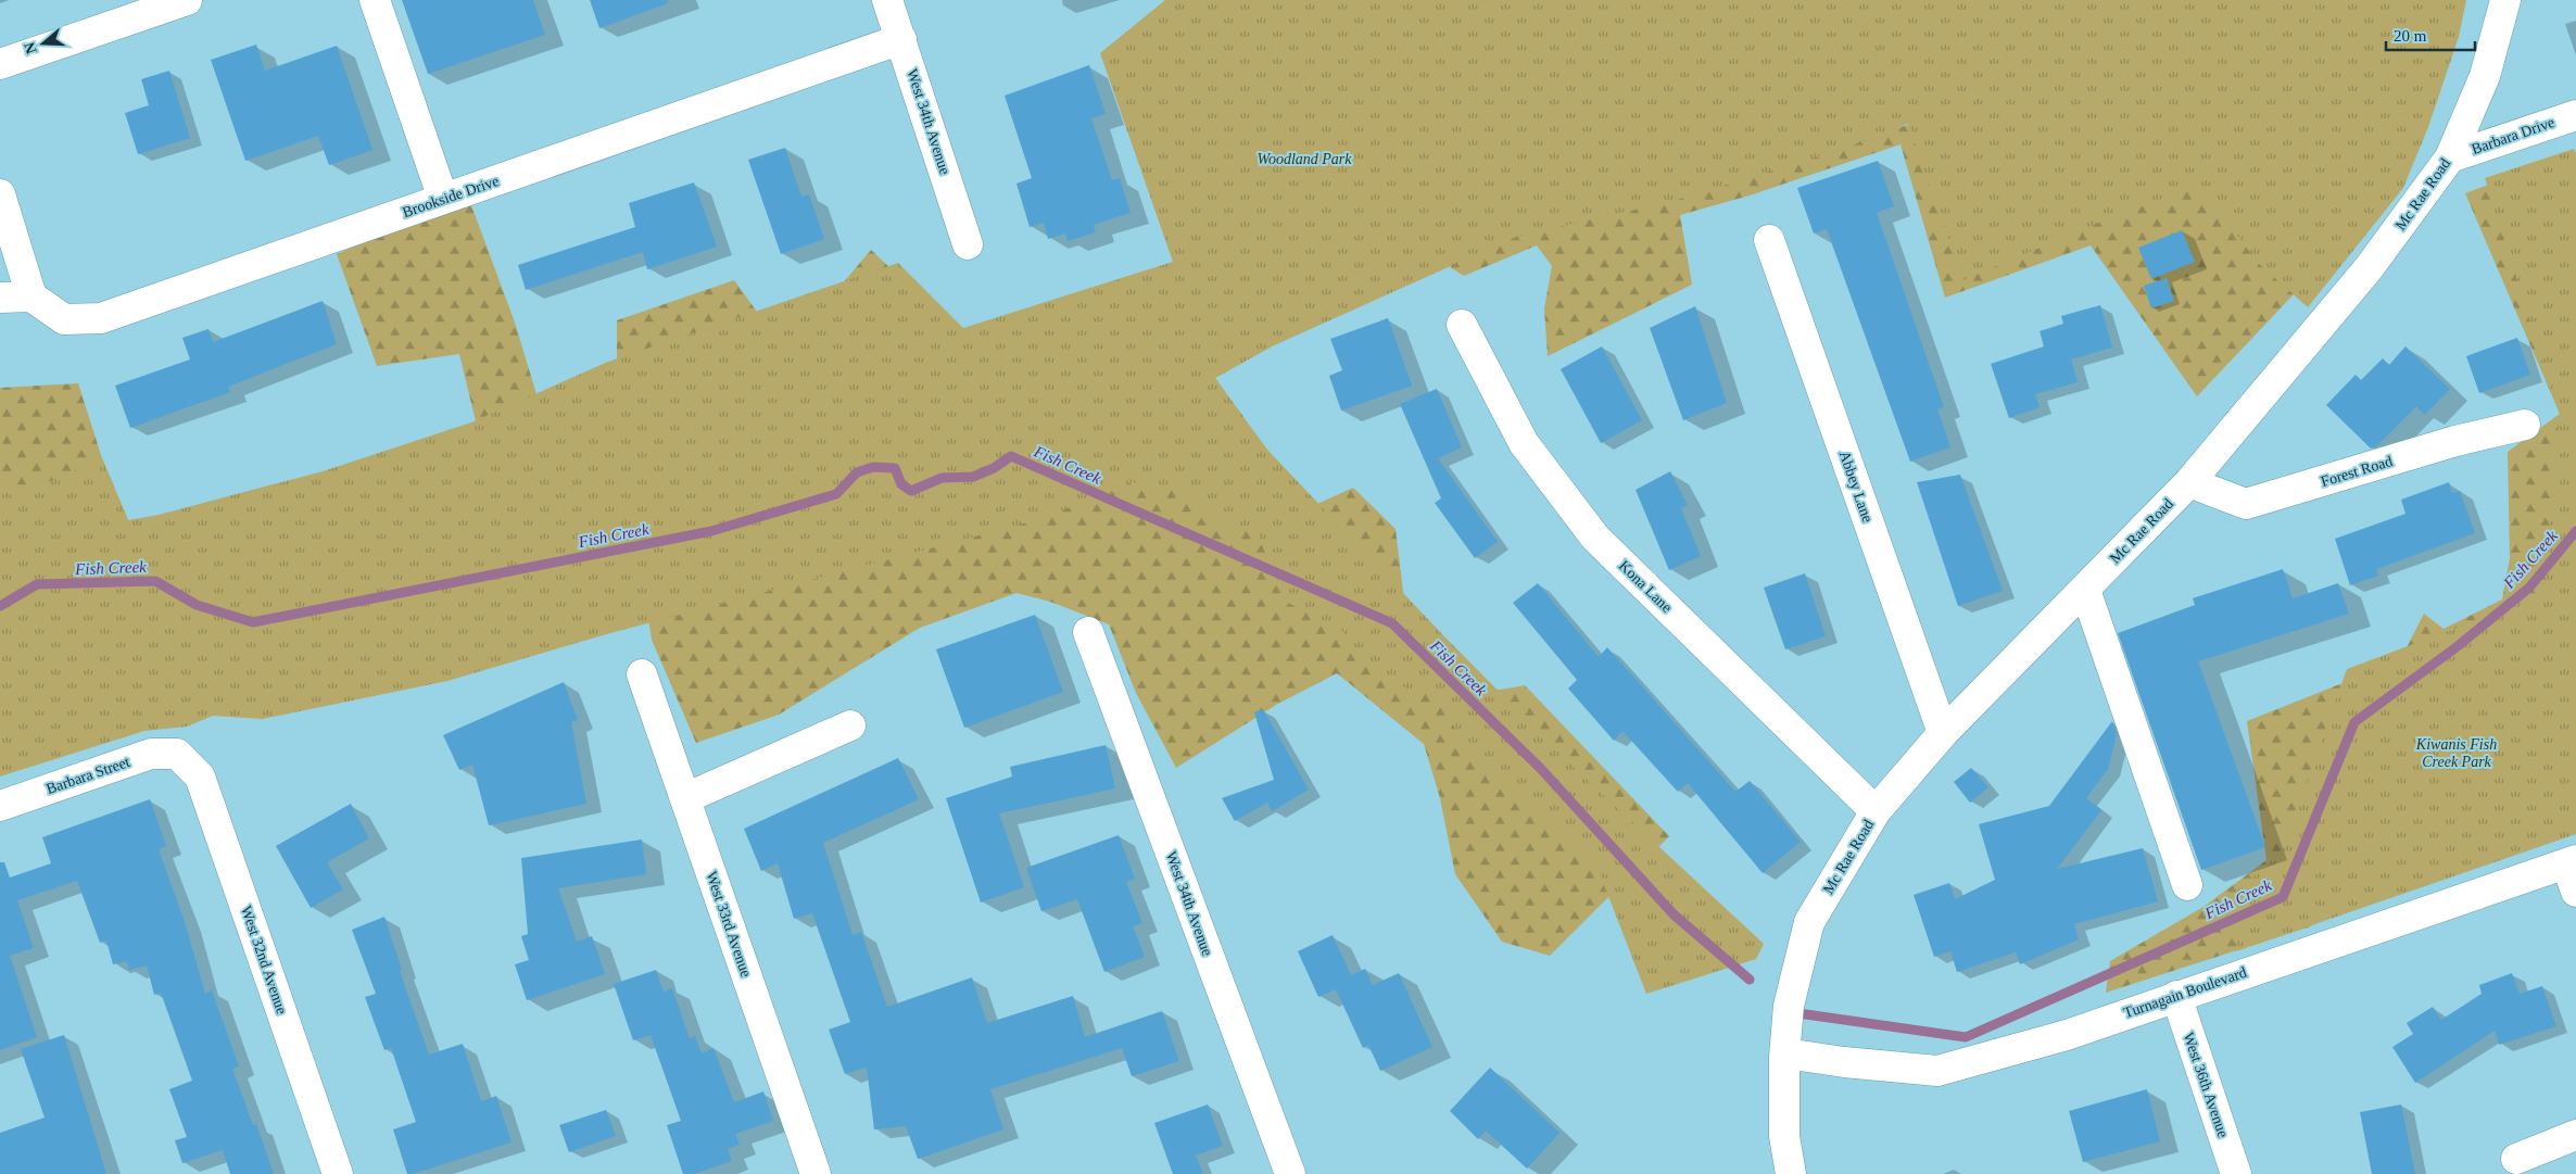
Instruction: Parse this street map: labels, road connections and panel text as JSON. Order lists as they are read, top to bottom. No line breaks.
{"streets":{"street":["West 34th Avenue","Barbara Drive","Mc Rae Road","Brookside Drive","Forest Road","Abbey Lane","Kona Lane","Barbara Street","West 33rd Avenue","West 32nd Avenue","Turnagain Boulevard","West 36th Avenue"]},"crossings":[["West 34th Avenue","Brookside Drive"],["Barbara Drive","Mc Rae Road"],["Mc Rae Road","Forest Road"],["Mc Rae Road","Abbey Lane"],["Mc Rae Road","Kona Lane"],["Mc Rae Road","Turnagain Boulevard"],["Barbara Street","West 32nd Avenue"],["Turnagain Boulevard","West 36th Avenue"]],"water":["Fish Creek"],"parks":["Woodland Park","Kiwanis Fish Creek Park"],"scale_bar":"20 m","north":"left"}
